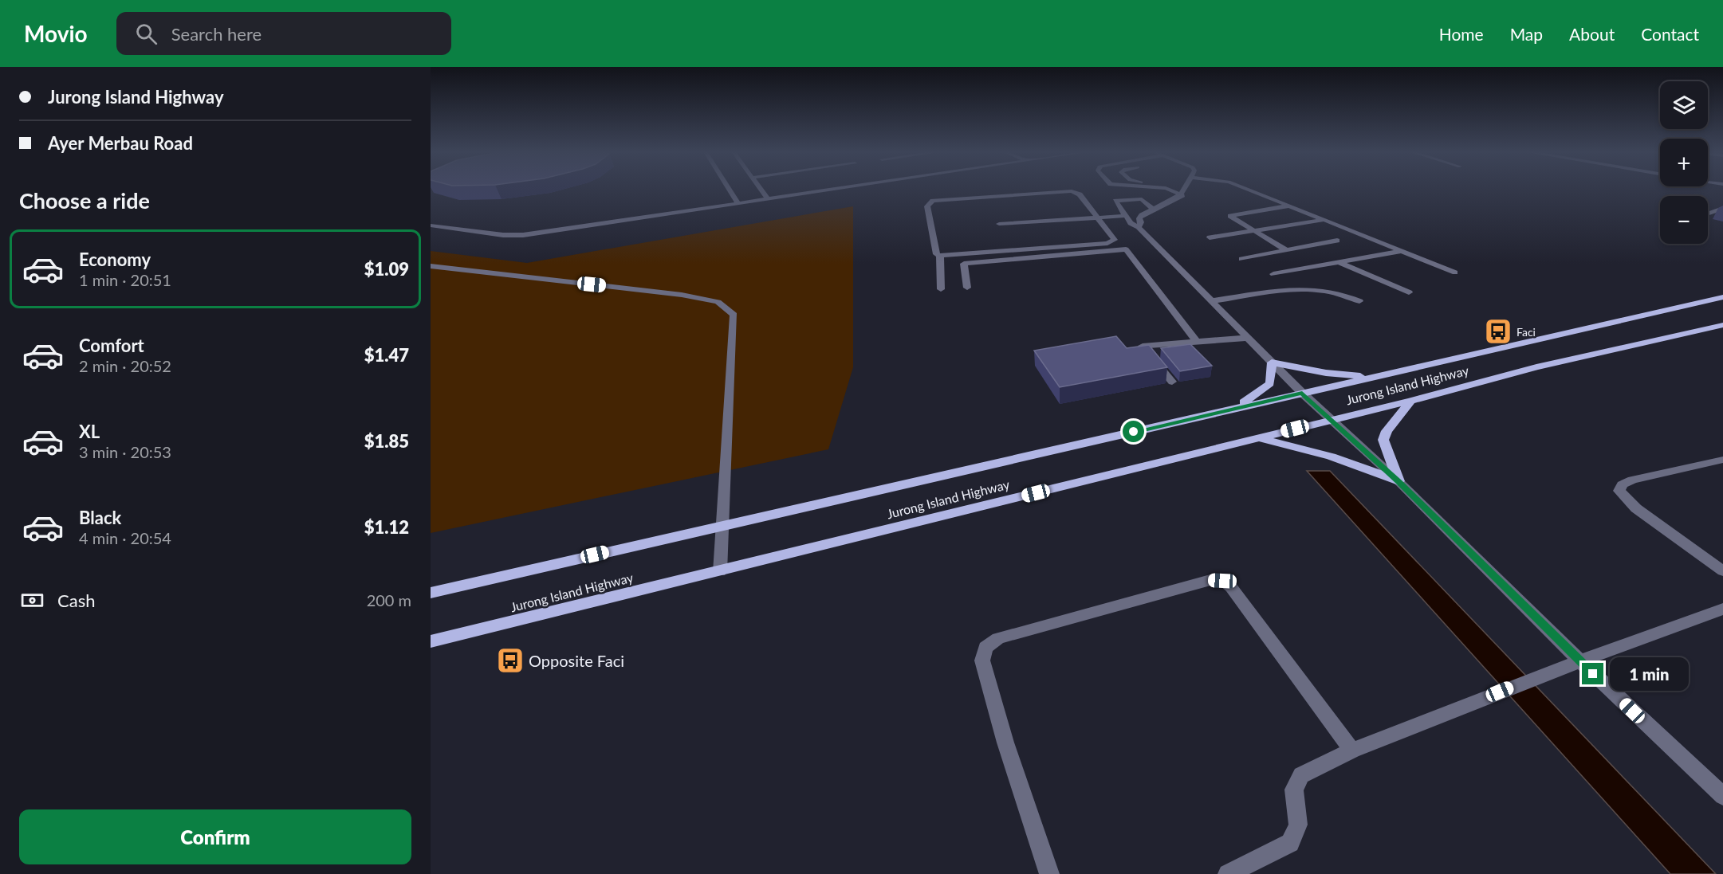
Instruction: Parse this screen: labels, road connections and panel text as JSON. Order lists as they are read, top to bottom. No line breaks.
{"streets":{"main road":["Jurong Island Highway"]},"places":{"bus stop":["Faci","Opposite Faci"]},"page":{"header":"Movio","search":"Search here","nav":["Home","Map","About","Contact"],"banner":["Jurong Island Highway","Ayer Merbau Road"],"map_buttons":["+","−"],"heading":"Choose a ride","list":[{"name":"Economy","note":"1 min · 20:51","value":"$1.09"},{"name":"Comfort","note":"2 min · 20:52","value":"$1.47"},{"name":"XL","note":"3 min · 20:53","value":"$1.85"},{"name":"Black","note":"4 min · 20:54","value":"$1.12"}],"pay":["Cash","200 m"],"bubble":"1 min","buttons":"Confirm"}}
